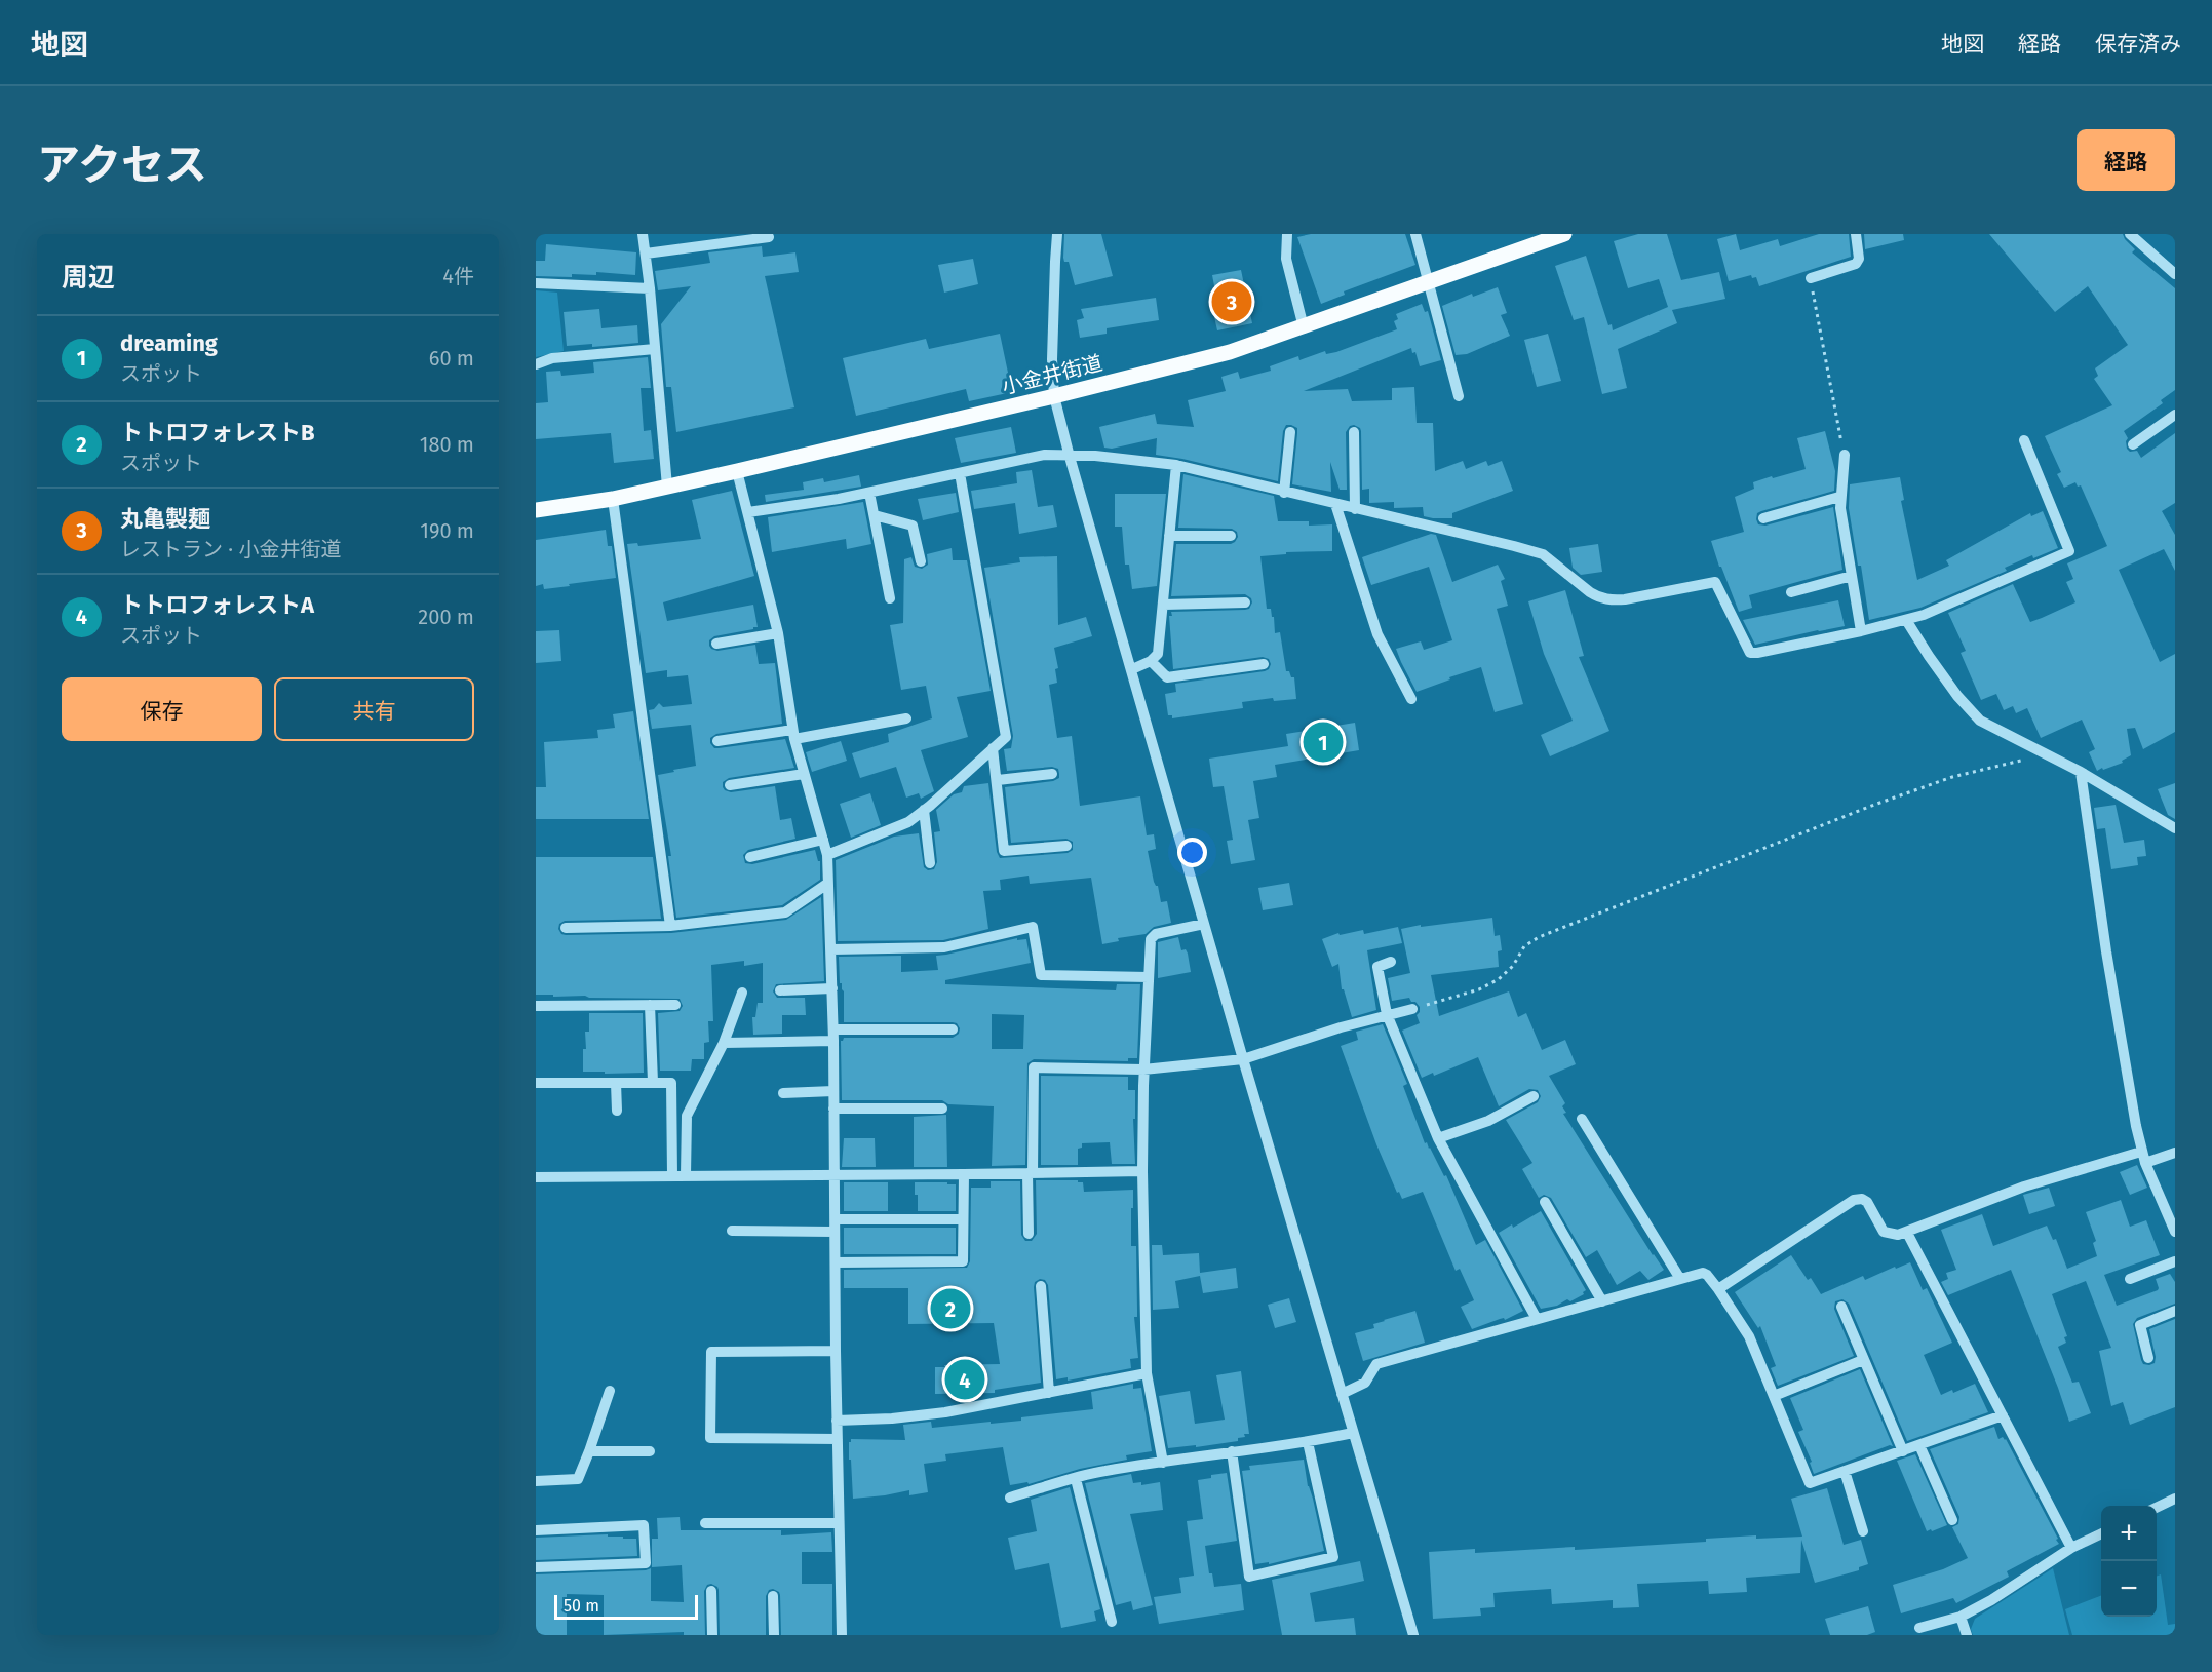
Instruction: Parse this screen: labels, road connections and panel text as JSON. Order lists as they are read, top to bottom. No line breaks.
{"streets":{"main road":["小金井街道"]},"scale_bar":"50 m","page":{"header":"地図","nav":["地図","経路","保存済み"],"title":"アクセス","buttons":["経路",["保存","共有"]],"heading":["周辺","4件"],"pins":["3","1","2","4"],"list":[{"mark":"1","name":"dreaming","note":"スポット","value":"60 m"},{"mark":"2","name":"トトロフォレストB","note":"スポット","value":"180 m"},{"mark":"3","name":"丸亀製麺","note":"レストラン · 小金井街道","value":"190 m"},{"mark":"4","name":"トトロフォレストA","note":"スポット","value":"200 m"}],"map_buttons":["+","−"],"scale":"50 m"}}
